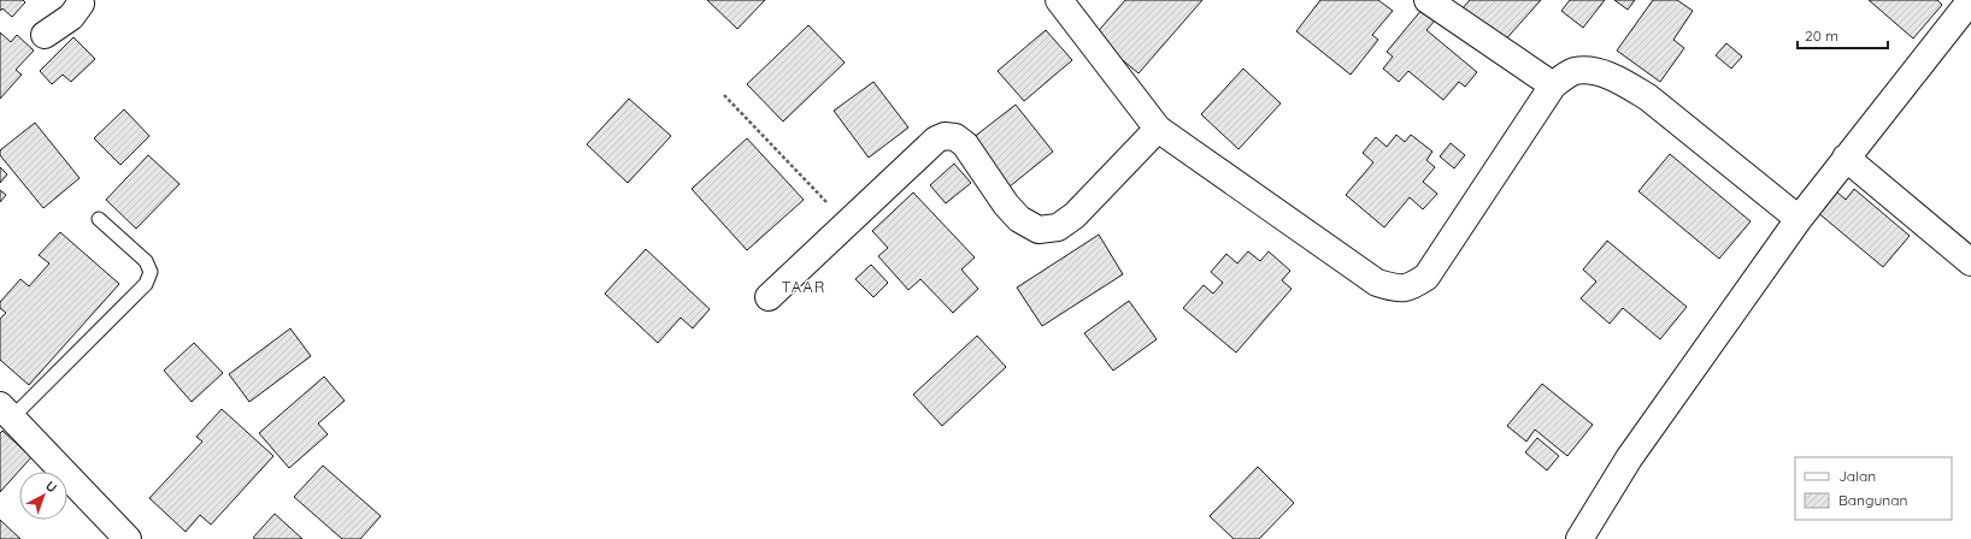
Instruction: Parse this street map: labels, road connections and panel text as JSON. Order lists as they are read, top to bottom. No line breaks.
{"districts":["TAAR"],"legend":["Jalan","Bangunan"],"scale_bar":"20 m","north":"top right"}
